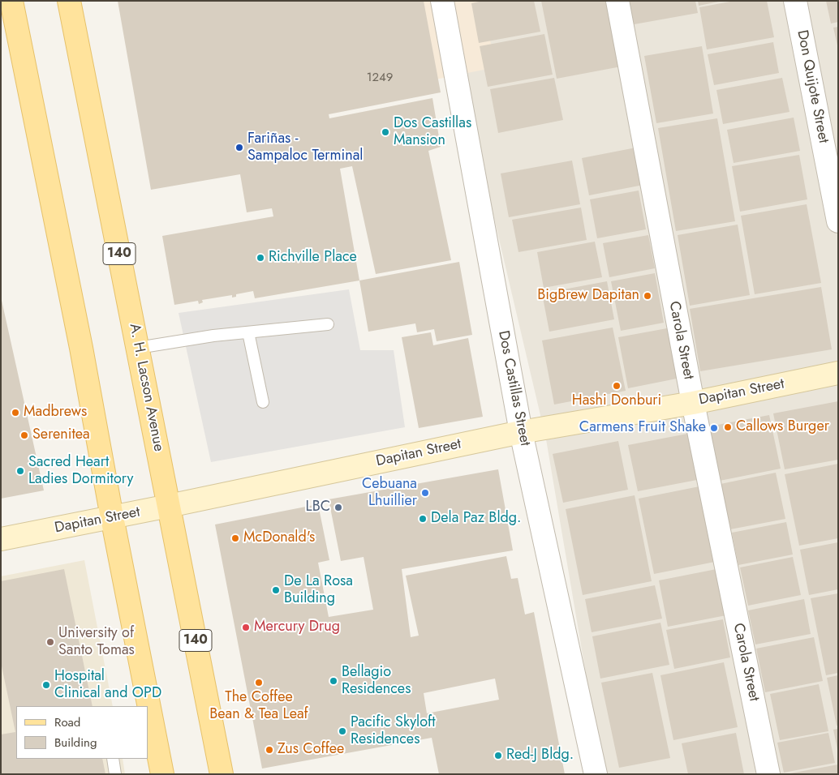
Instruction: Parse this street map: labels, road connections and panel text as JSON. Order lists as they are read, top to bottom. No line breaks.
{"streets":{"main road":["140","A. H. Lacson Avenue"],"street":["Don Quijote Street","Carola Street","Dos Castillas Street","Dapitan Street"]},"crossings":[["Carola Street","Dapitan Street"],["A. H. Lacson Avenue","Dapitan Street"],["Dos Castillas Street","Dapitan Street"]],"places":["Dos Castillas Mansion","Fariñas - Sampaloc Terminal","Richville Place","BigBrew Dapitan","Hashi Donburi","Madbrews","Callows Burger","Carmens Fruit Shake","Serenitea","Sacred Heart Ladies Dormitory","Cebuana Lhuillier","LBC","Dela Paz Bldg.","McDonald's","De La Rosa Building","Mercury Drug","University of Santo Tomas","Bellagio Residences","The Coffee Bean & Tea Leaf","Hospital Clinical and OPD","Pacific Skyloft Residences","Zus Coffee","Red-J Bldg."],"house_numbers":["1249"],"legend":["Road","Building"]}
